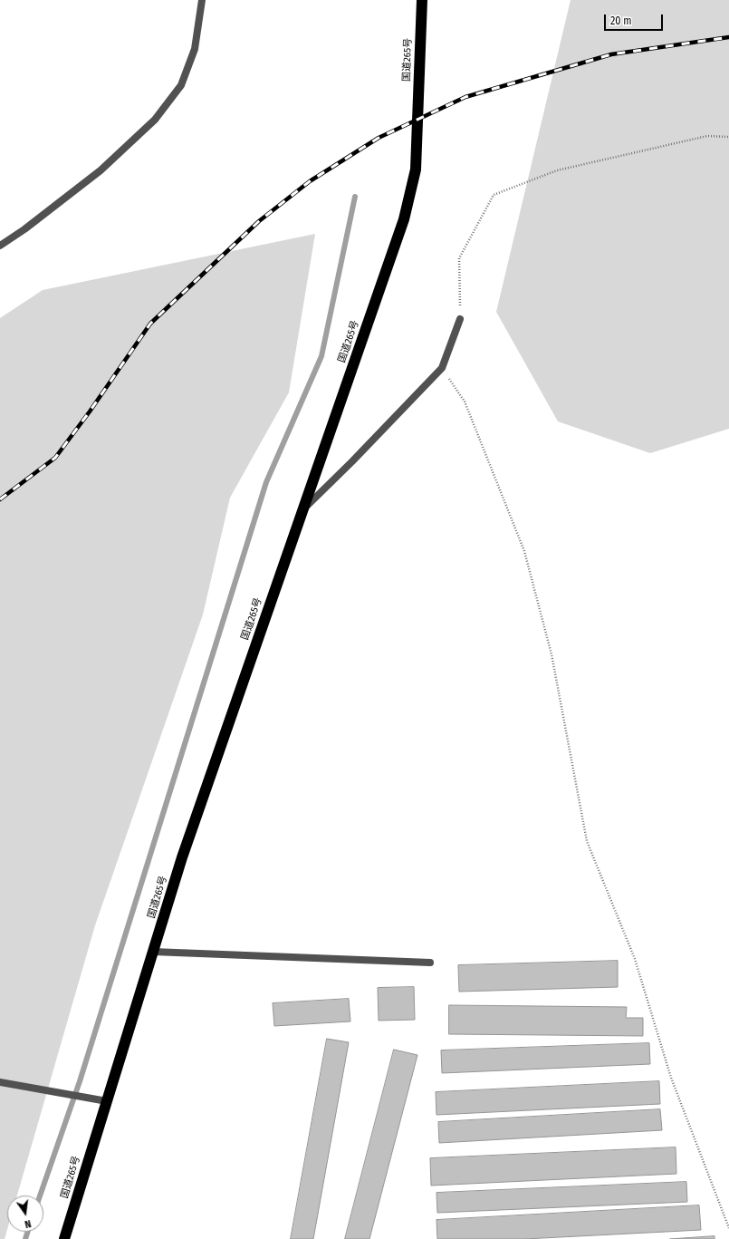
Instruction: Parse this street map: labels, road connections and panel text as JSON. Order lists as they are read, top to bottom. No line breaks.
{"streets":{"highway":["国道265号"]},"scale_bar":"20 m","north":"bottom"}
